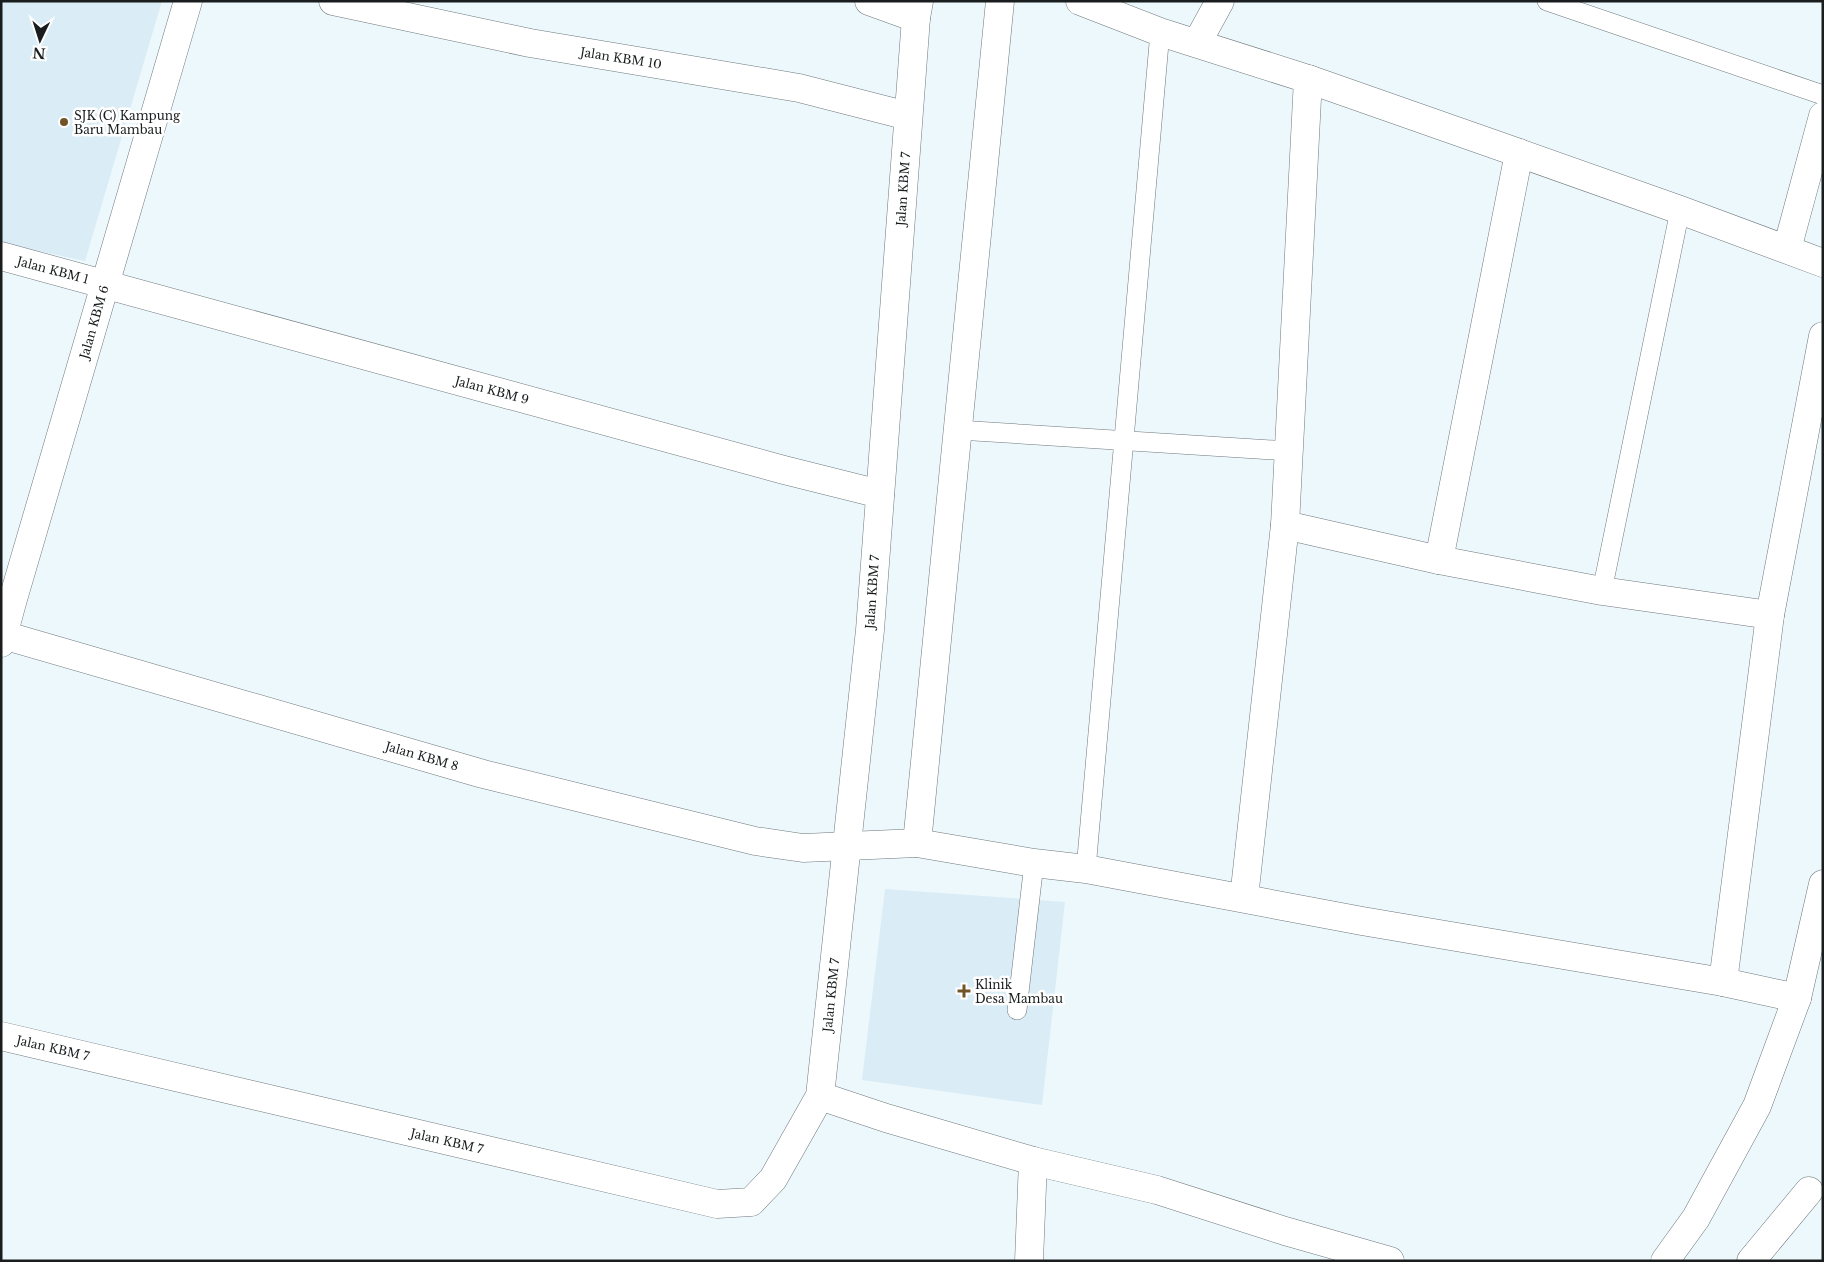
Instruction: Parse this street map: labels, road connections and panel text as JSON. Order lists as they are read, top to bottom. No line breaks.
{"streets":{"street":["Jalan KBM 10","Jalan KBM 7","Jalan KBM 1","Jalan KBM 6","Jalan KBM 9","Jalan KBM 8"]},"crossings":[["Jalan KBM 10","Jalan KBM 7"],["Jalan KBM 7","Jalan KBM 9"],["Jalan KBM 7","Jalan KBM 8"],["Jalan KBM 1","Jalan KBM 6"],["Jalan KBM 1","Jalan KBM 9"],["Jalan KBM 6","Jalan KBM 9"],["Jalan KBM 6","Jalan KBM 8"]],"places":{"other":["SJK (C) Kampung Baru Mambau"],"health":["Klinik Desa Mambau"]},"north":"bottom"}
